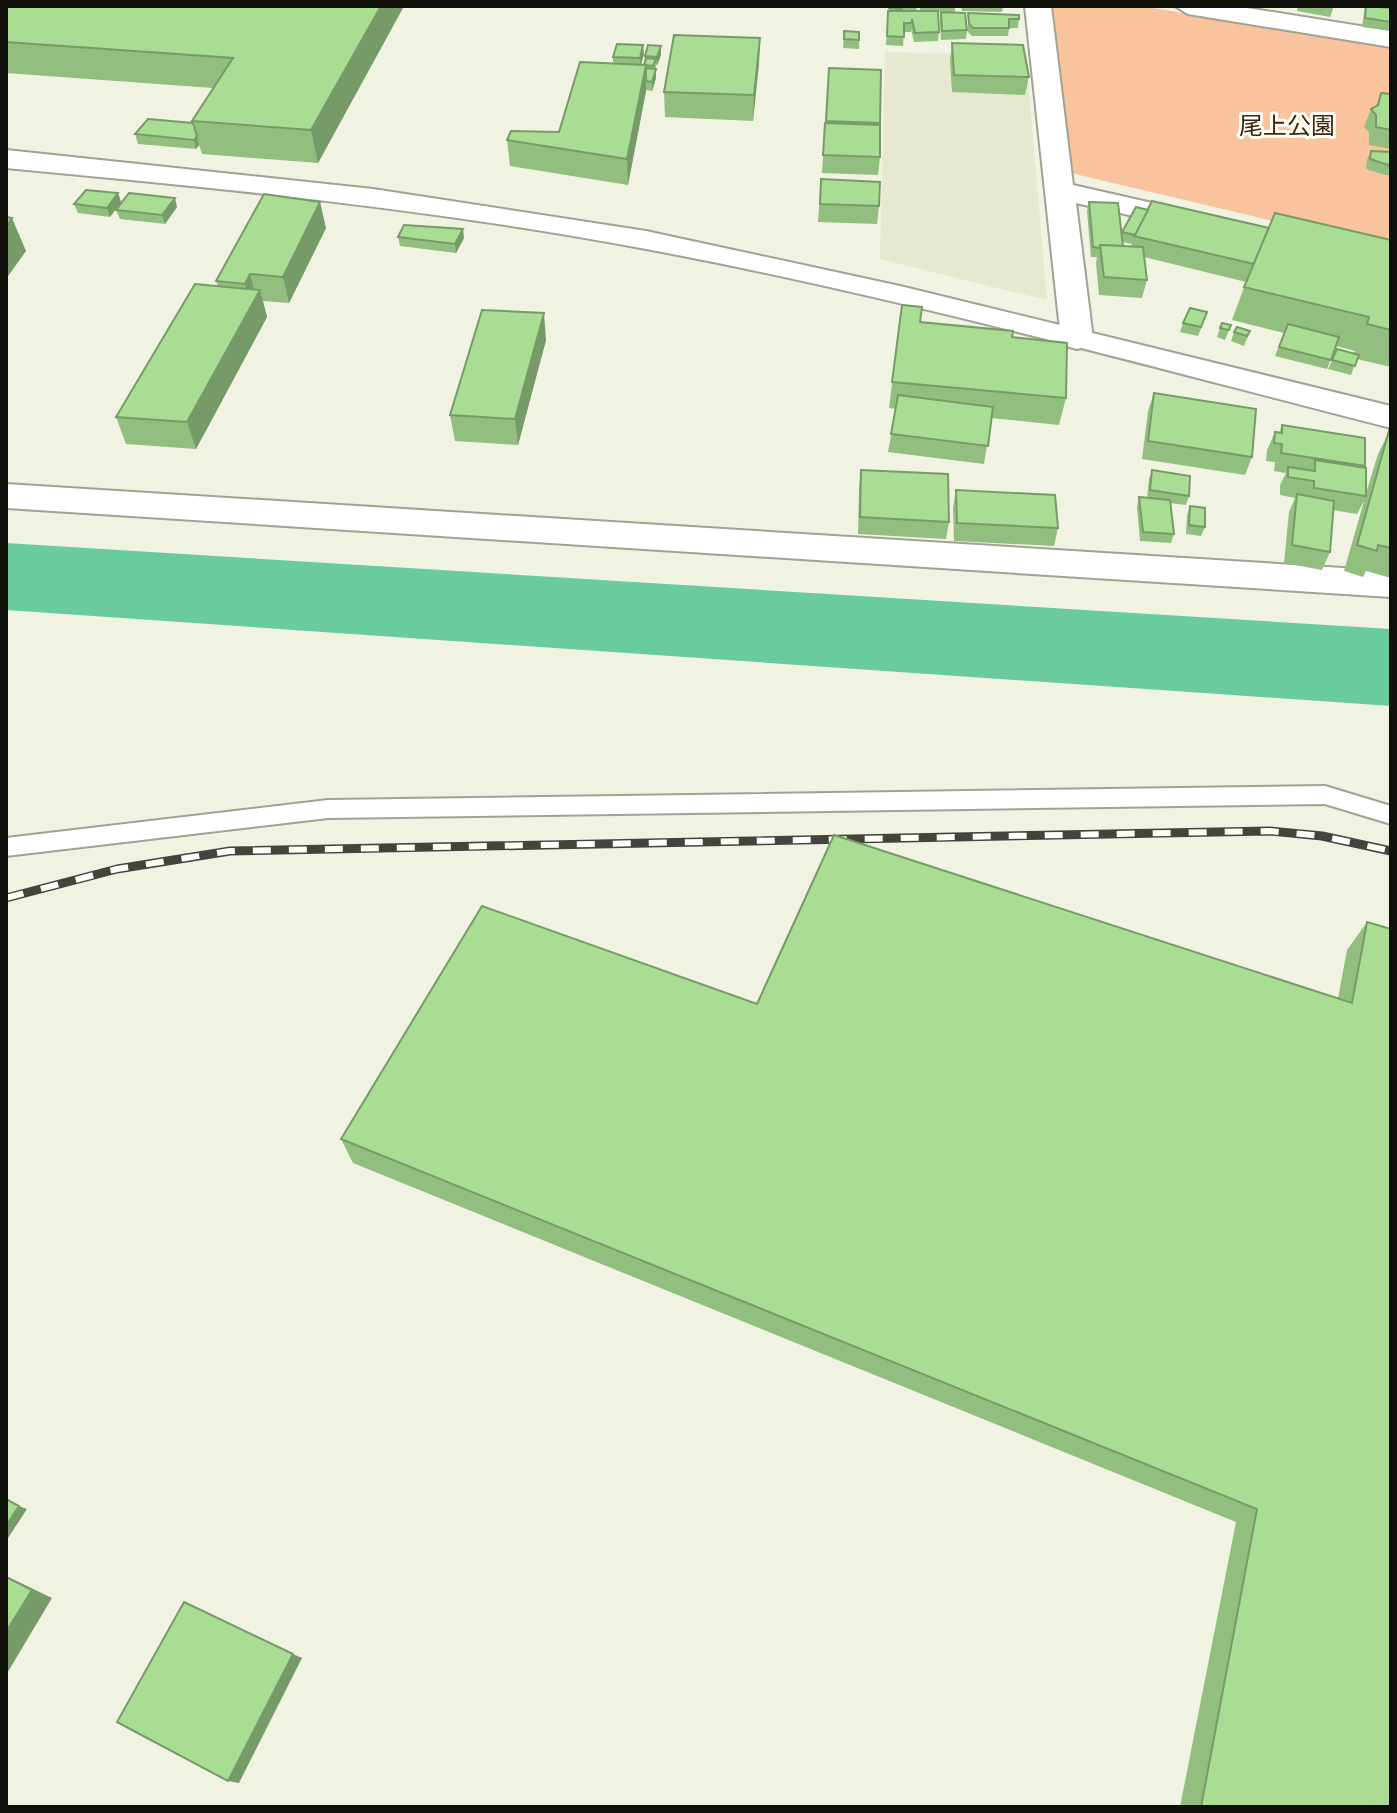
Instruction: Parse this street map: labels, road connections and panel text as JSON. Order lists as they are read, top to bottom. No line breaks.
{"parks":["尾上公園"]}
